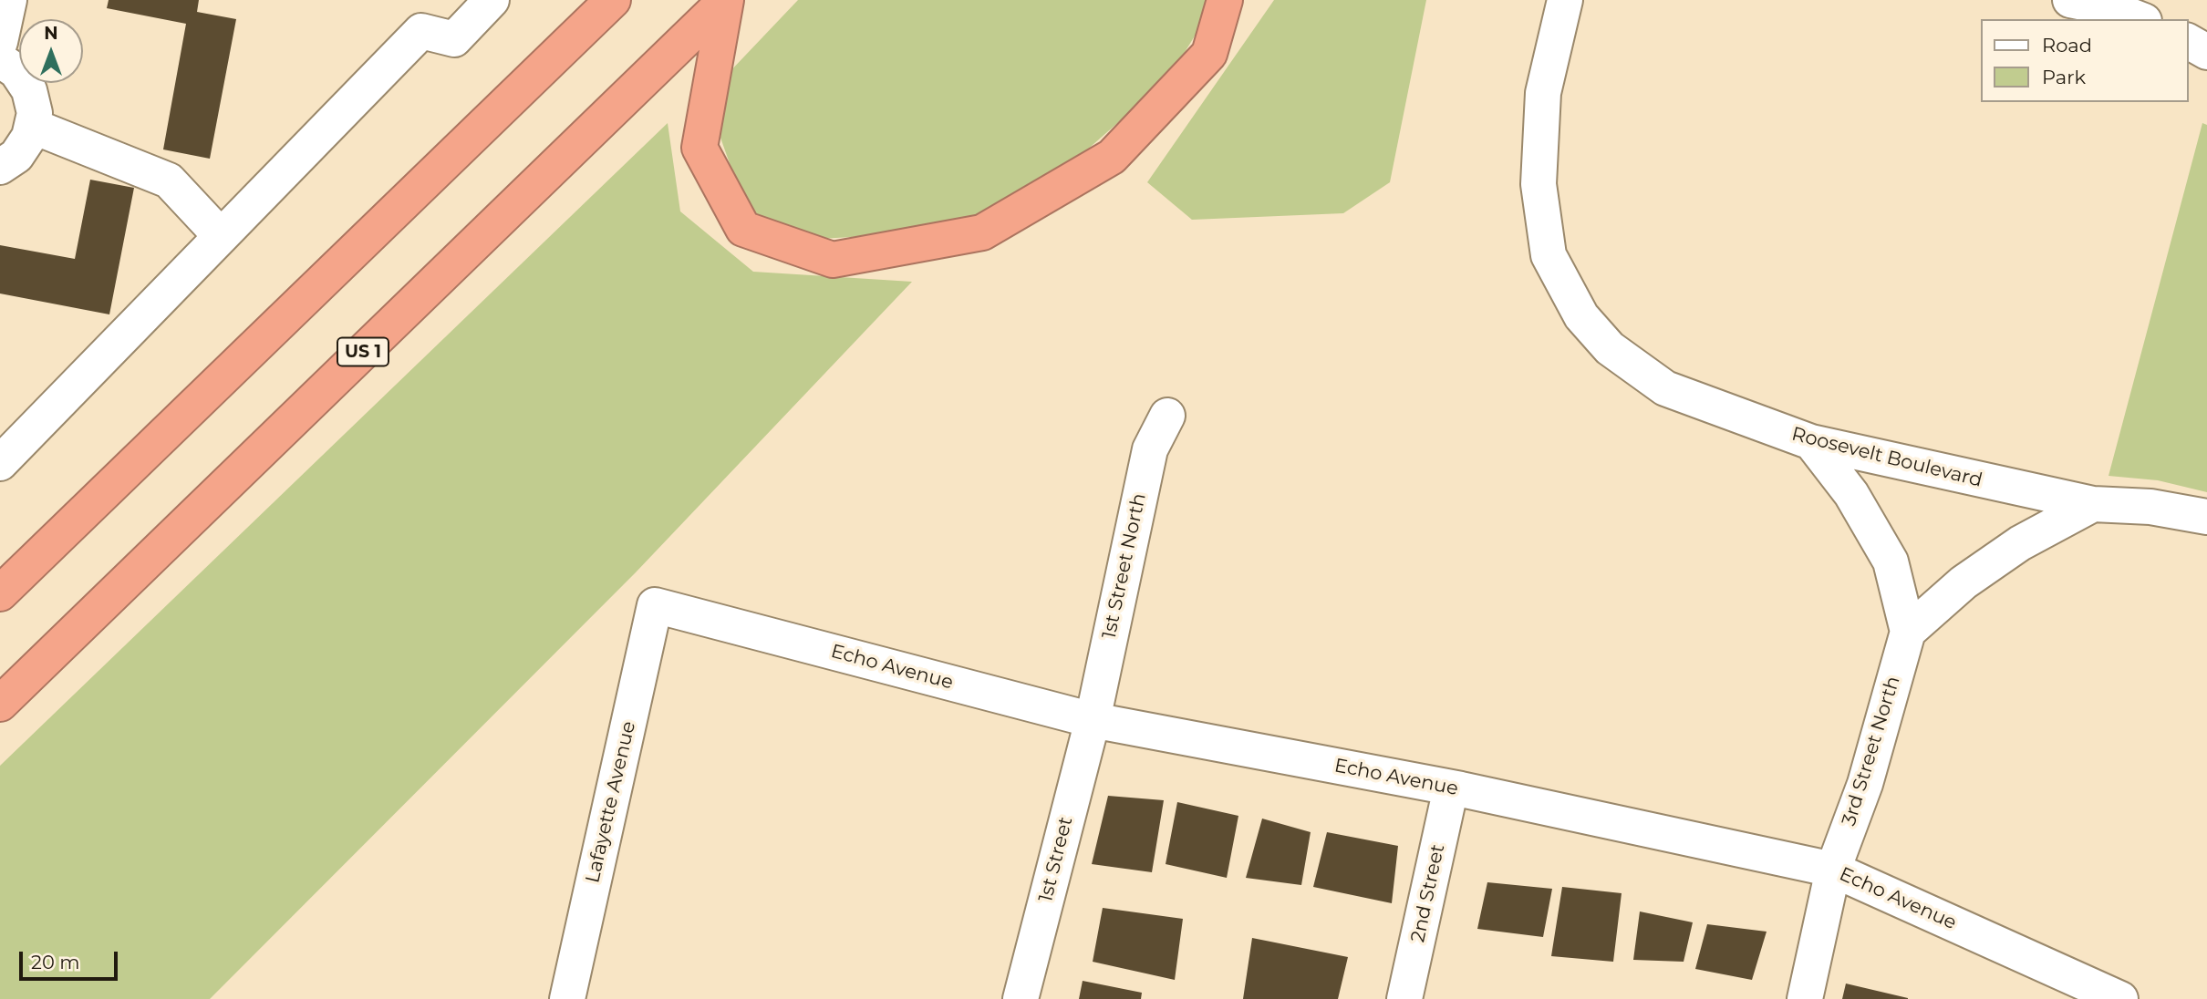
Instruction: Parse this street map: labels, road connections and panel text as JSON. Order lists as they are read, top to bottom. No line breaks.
{"streets":{"highway":["US 1"],"street":["Roosevelt Boulevard","1st Street North","Echo Avenue","3rd Street North","Lafayette Avenue","1st Street","2nd Street"]},"crossings":[["Roosevelt Boulevard","3rd Street North"],["1st Street North","Echo Avenue"],["1st Street North","1st Street"],["Echo Avenue","3rd Street North"],["Echo Avenue","Lafayette Avenue"],["Echo Avenue","1st Street"],["Echo Avenue","2nd Street"]],"legend":["Road","Park"],"scale_bar":"20 m","north":"top"}
